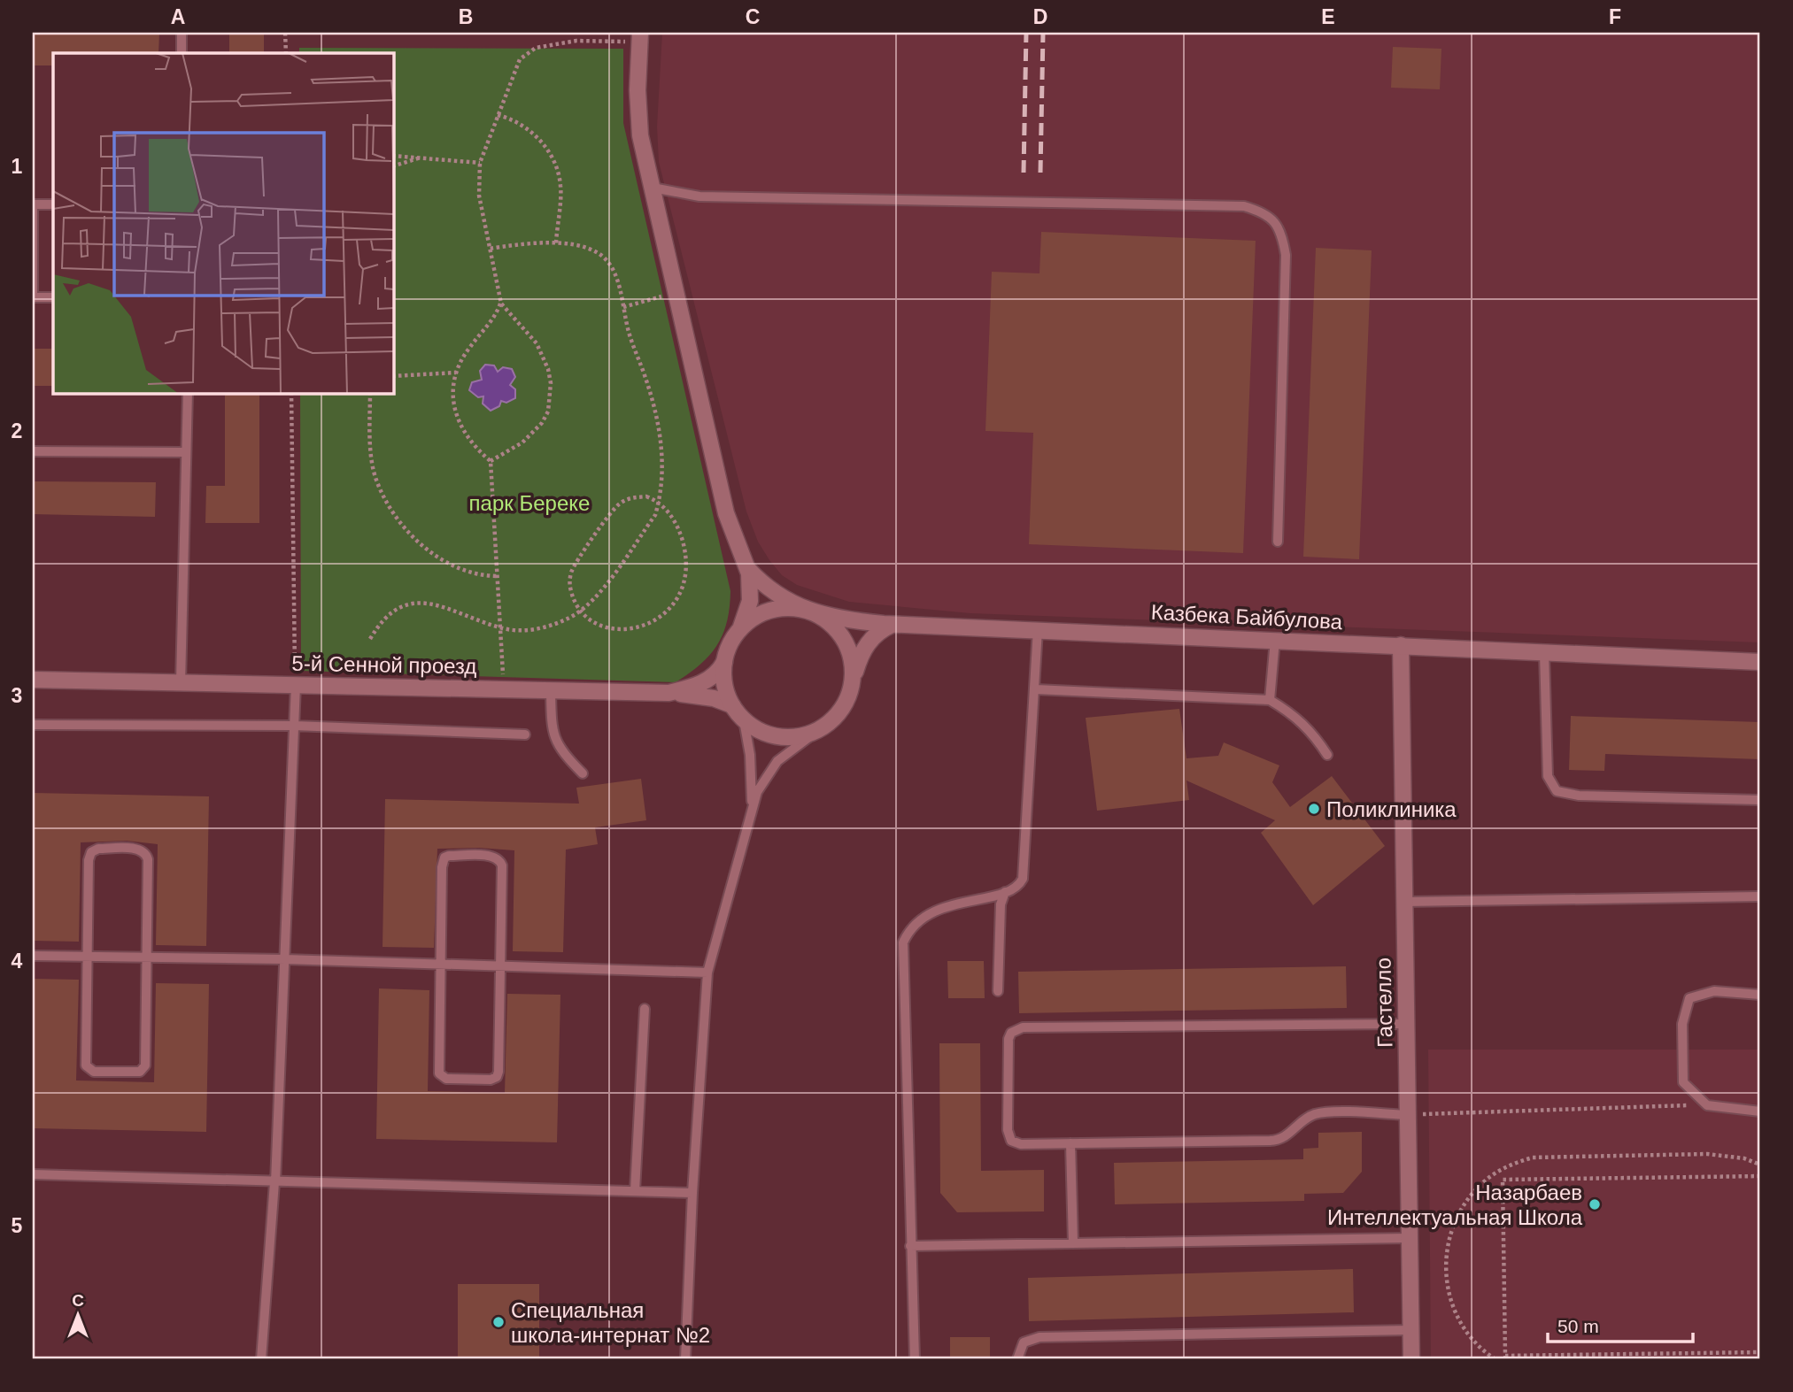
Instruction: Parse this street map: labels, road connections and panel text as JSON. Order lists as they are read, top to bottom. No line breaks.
{"streets":{"street":["Казбека Байбулова","5-й Сенной проезд","Гастелло"]},"crossings":[["Казбека Байбулова","5-й Сенной проезд"],["Казбека Байбулова","Гастелло"]],"parks":["парк Береке"],"places":["Поликлиника","Назарбаев Интеллектуальная Школа","Специальная школа-интернат №2"],"scale_bar":"50 m","north":"top","grid":{"columns":["A","B","C","D","E","F"],"rows":["1","2","3","4","5"]}}
